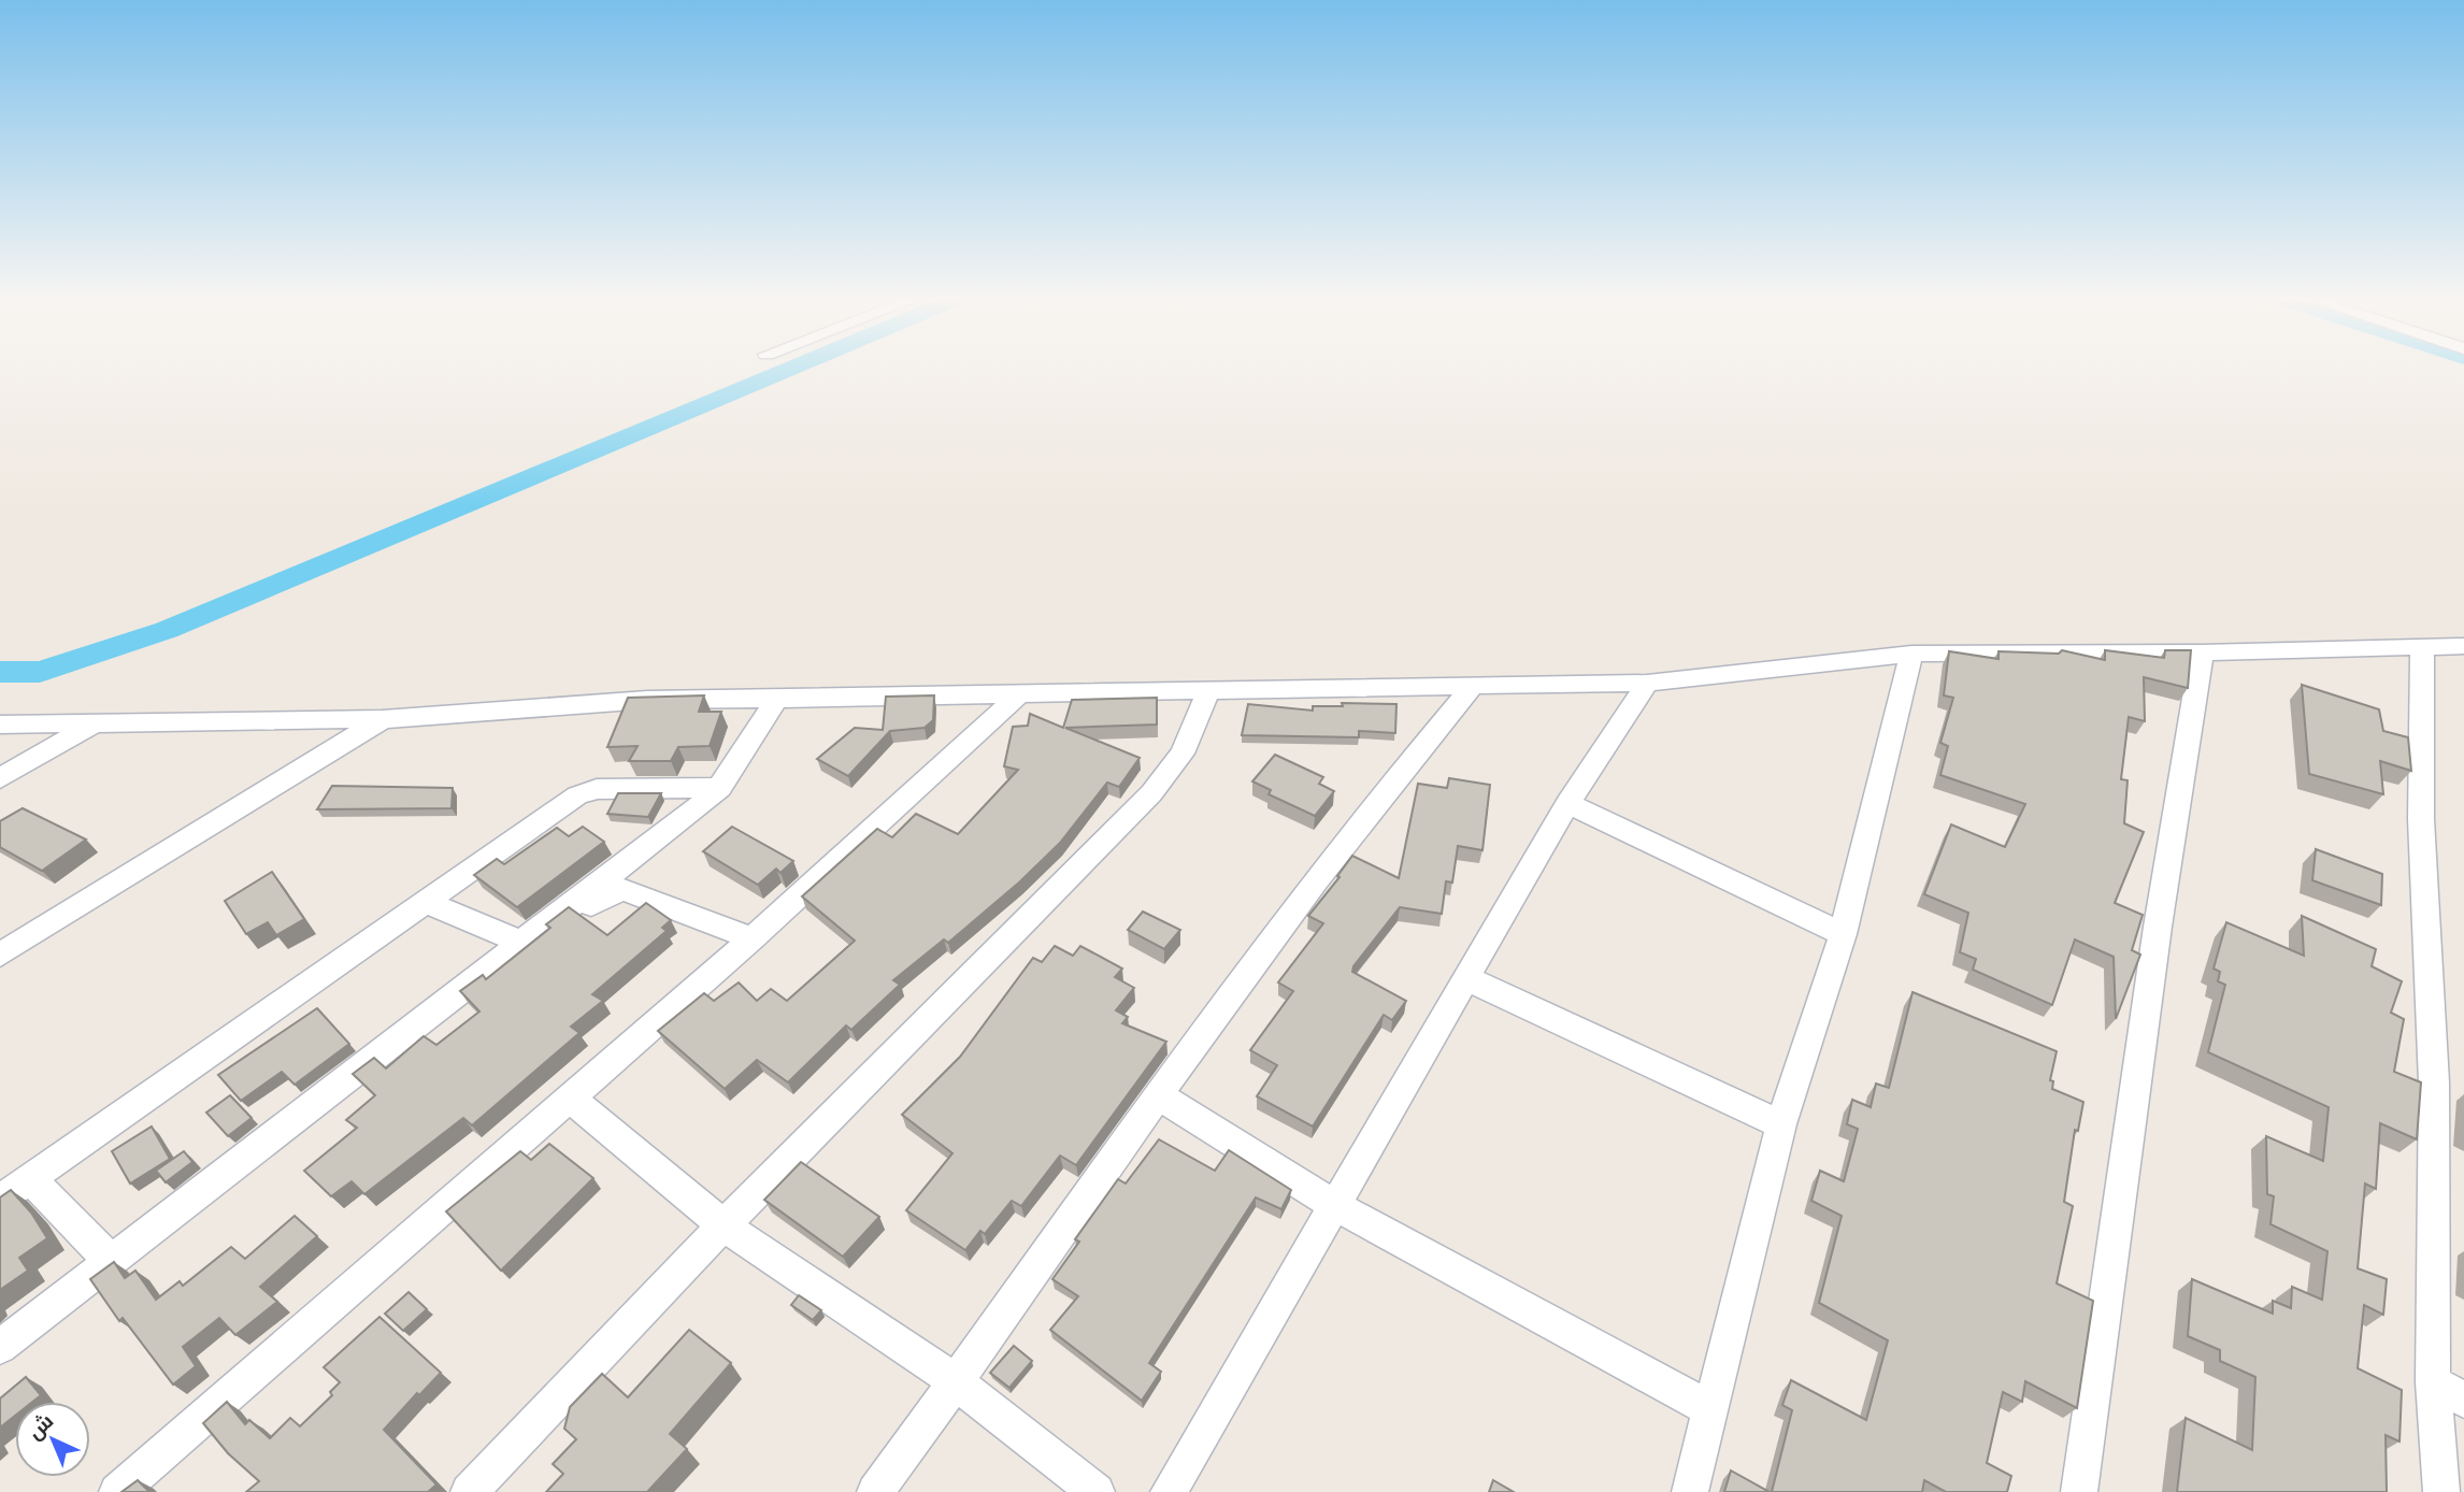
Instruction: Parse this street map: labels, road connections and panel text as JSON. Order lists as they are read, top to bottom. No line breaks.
{"north":"top left"}
